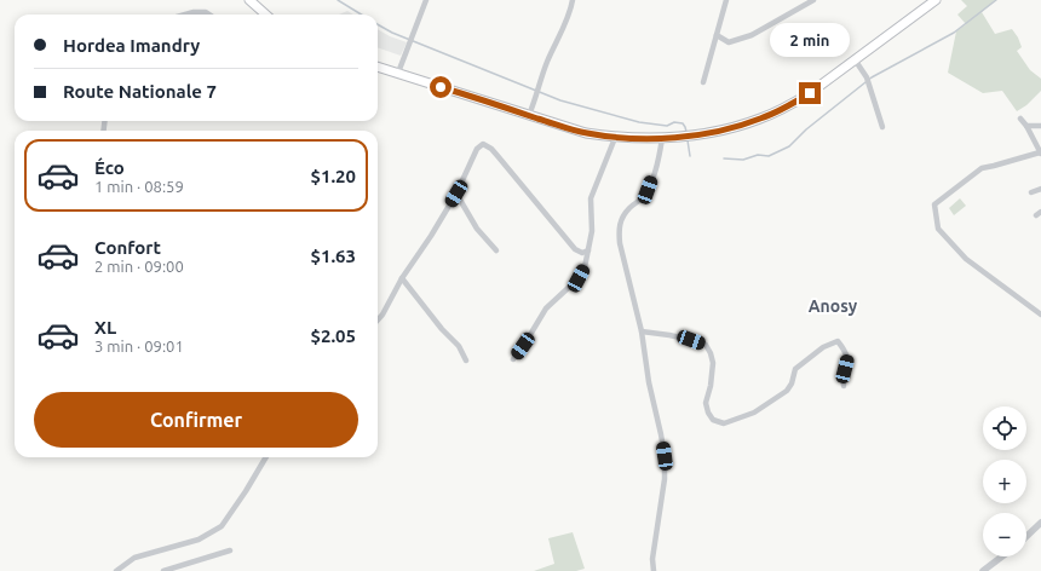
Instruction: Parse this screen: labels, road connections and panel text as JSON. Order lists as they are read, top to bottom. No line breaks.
{"districts":["Anosy"],"page":{"banner":["Hordea Imandry","Route Nationale 7"],"bubble":"2 min","list":[{"name":"Éco","note":"1 min · 08:59","value":"$1.20"},{"name":"Confort","note":"2 min · 09:00","value":"$1.63"},{"name":"XL","note":"3 min · 09:01","value":"$2.05"}],"buttons":"Confirmer","map_buttons":["+","−"]}}
